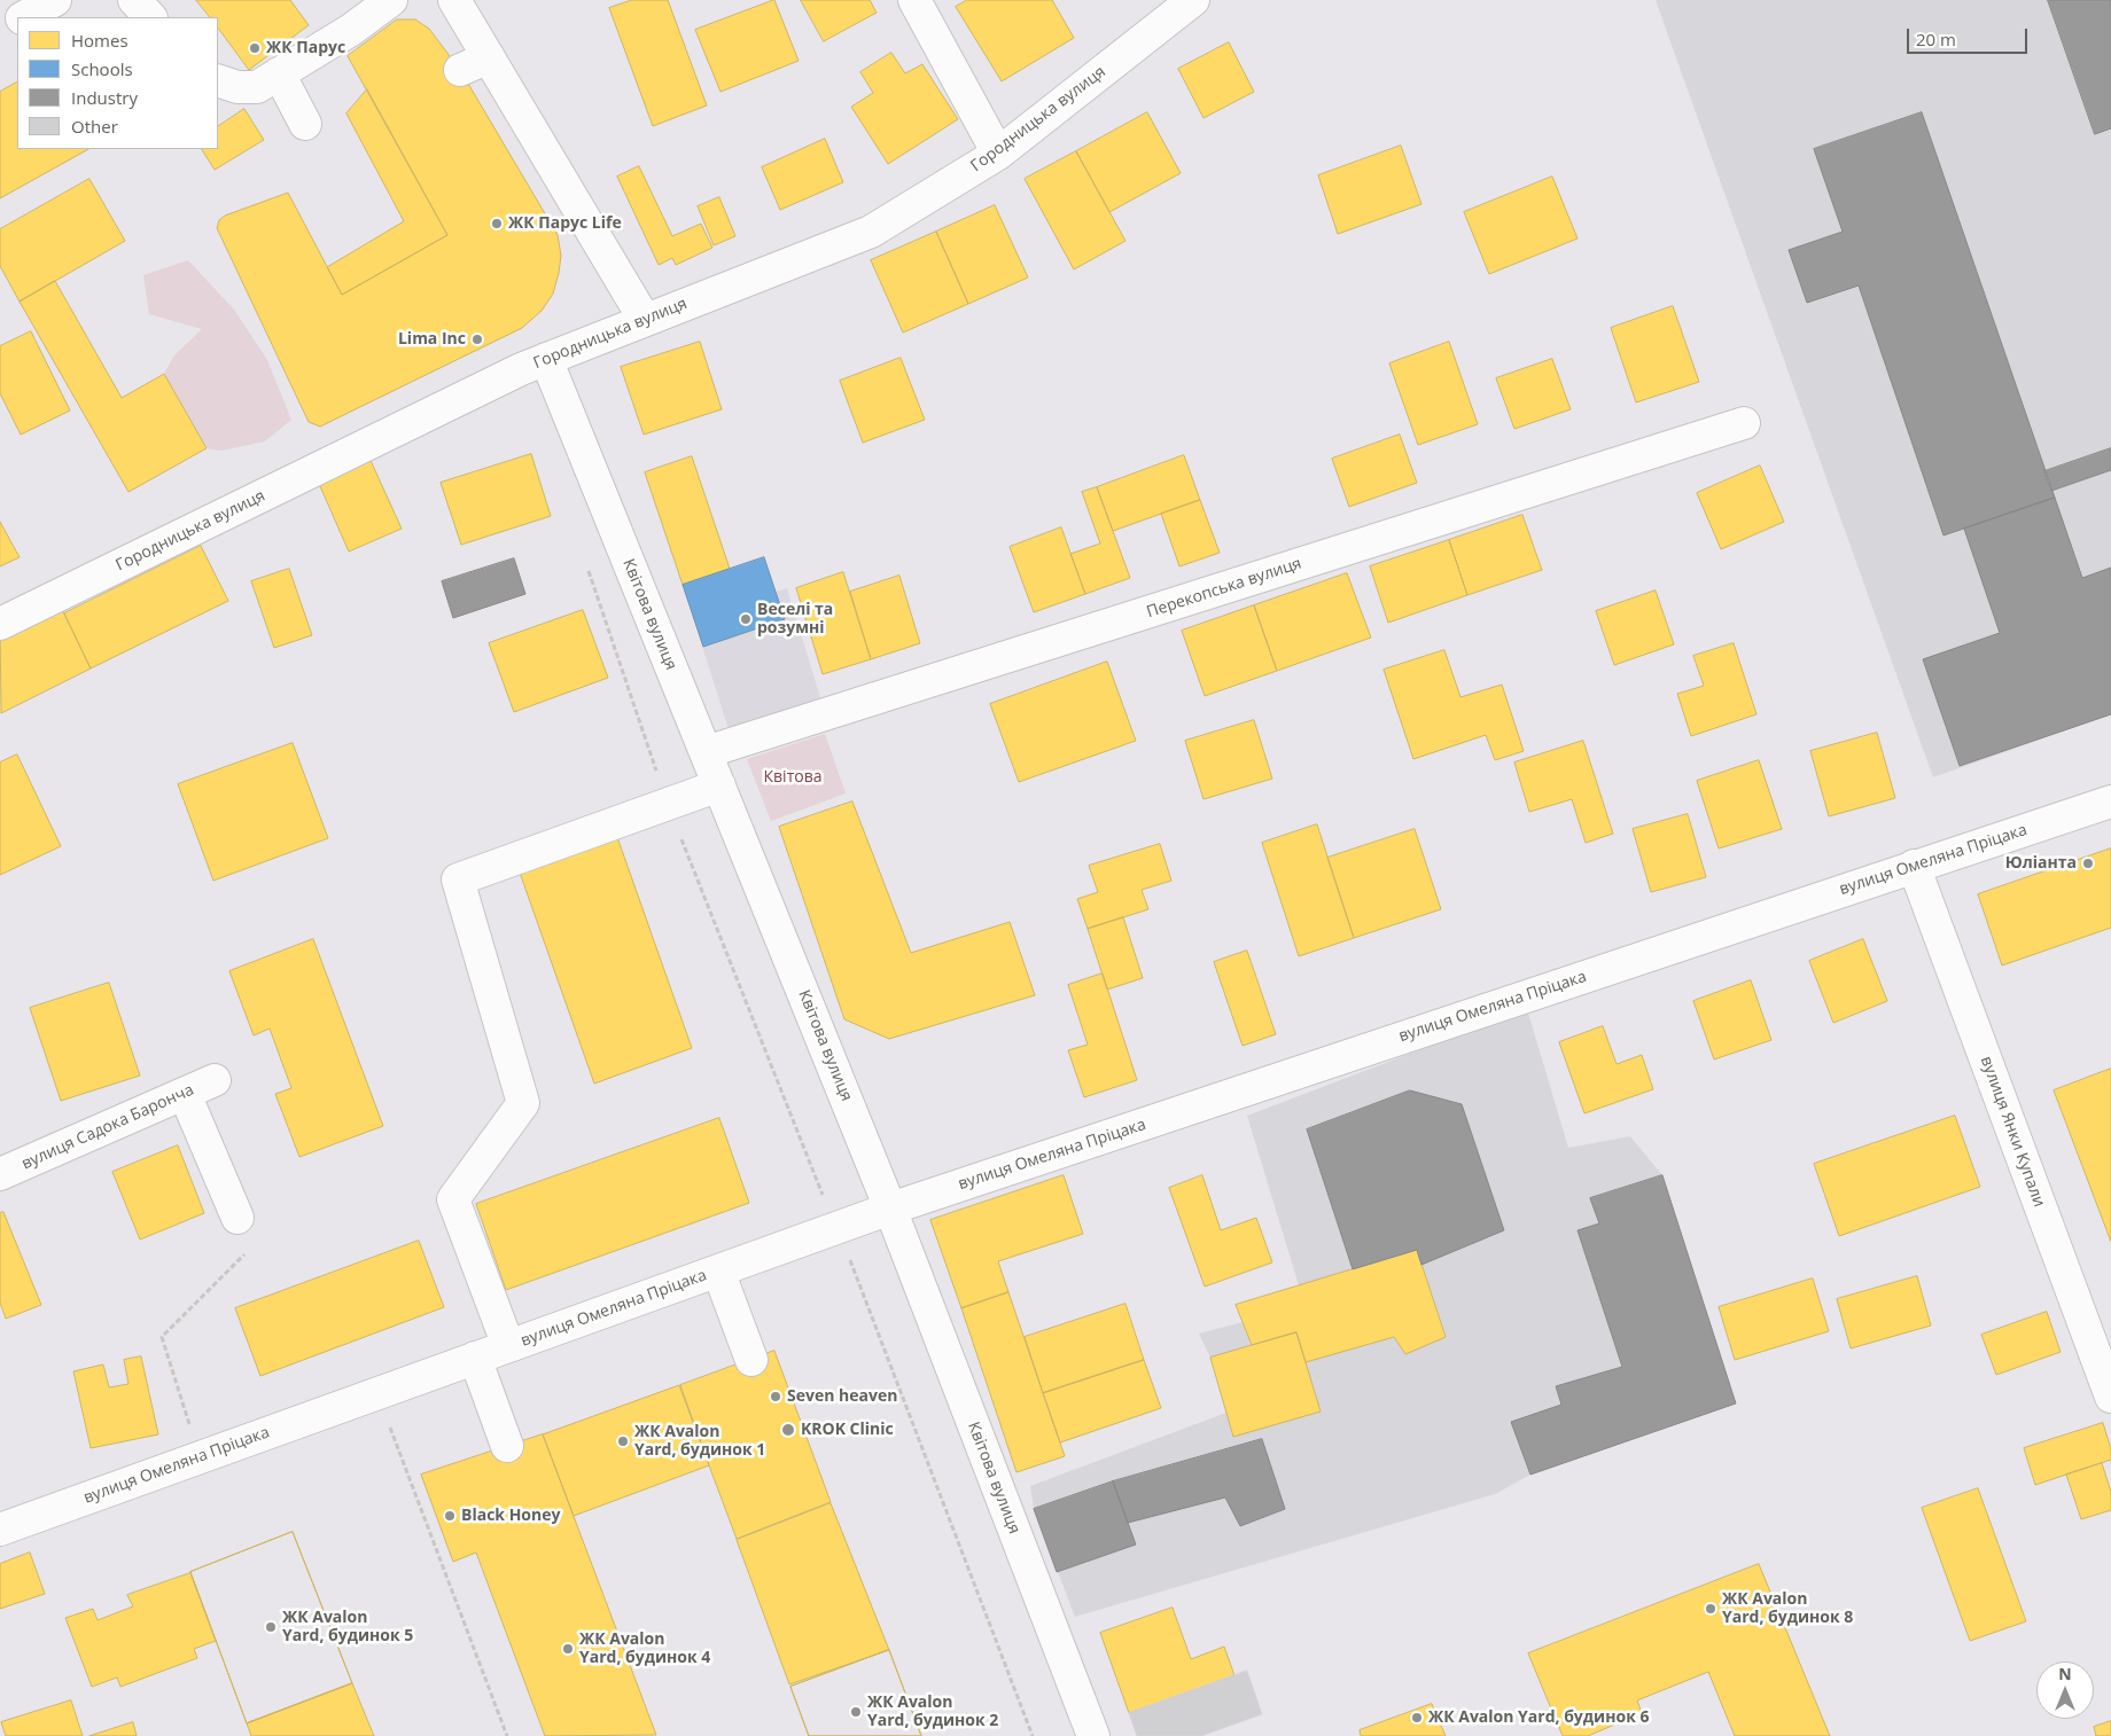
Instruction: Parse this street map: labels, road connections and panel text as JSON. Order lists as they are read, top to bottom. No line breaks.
{"streets":{"street":["Городницька вулиця","Перекопська вулиця","Квітова вулиця","вулиця Омеляна Пріцака","вулиця Садока Баронча","вулиця Янки Купали"]},"crossings":[["Городницька вулиця","Квітова вулиця"],["Перекопська вулиця","Квітова вулиця"],["Квітова вулиця","вулиця Омеляна Пріцака"],["вулиця Омеляна Пріцака","вулиця Янки Купали"]],"parks":["Квітова"],"places":["ЖК Парус","ЖК Парус Life","Lima Inc","Веселі та розумні","Юліанта","Seven heaven","KROK Clinic","ЖК Avalon Yard, будинок 1","Black Honey","ЖК Avalon Yard, будинок 8","ЖК Avalon Yard, будинок 5","ЖК Avalon Yard, будинок 4","ЖК Avalon Yard, будинок 2","ЖК Avalon Yard, будинок 6"],"legend":["Homes","Schools","Industry","Other"],"scale_bar":"20 m","north":"top"}
